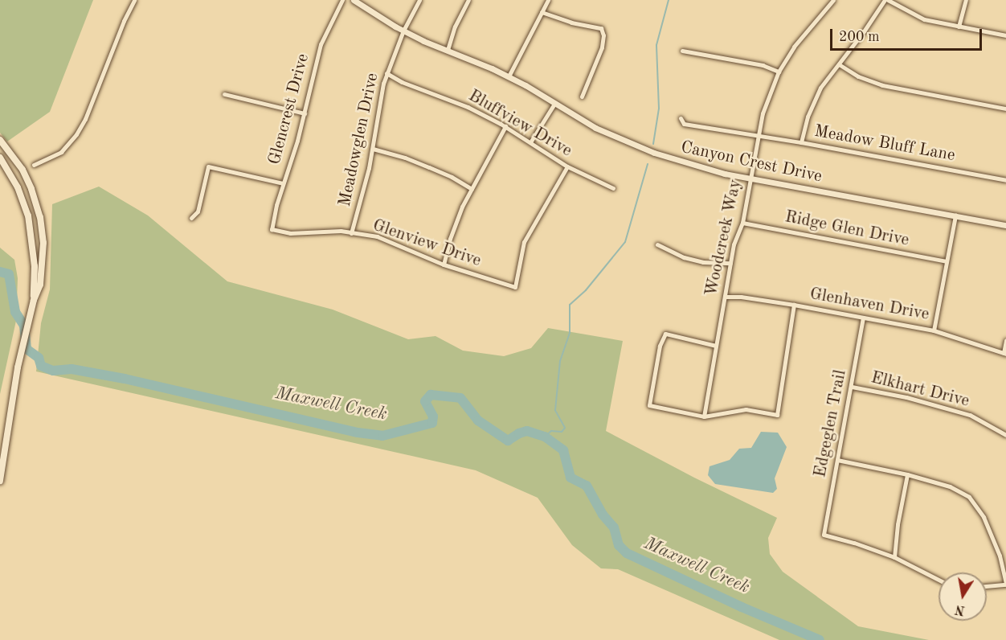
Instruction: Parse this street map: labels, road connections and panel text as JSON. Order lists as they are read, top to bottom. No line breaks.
{"streets":{"street":["Glencrest Drive","Bluffview Drive","Meadowglen Drive","Meadow Bluff Lane","Canyon Crest Drive","Ridge Glen Drive","Woodcreek Way","Glenview Drive","Glenhaven Drive","Elkhart Drive","Edgeglen Trail"]},"crossings":[["Glencrest Drive","Glenview Drive"],["Bluffview Drive","Meadowglen Drive"],["Bluffview Drive","Glenview Drive"],["Meadowglen Drive","Canyon Crest Drive"],["Meadowglen Drive","Glenview Drive"],["Meadow Bluff Lane","Woodcreek Way"],["Canyon Crest Drive","Woodcreek Way"],["Ridge Glen Drive","Woodcreek Way"],["Woodcreek Way","Glenhaven Drive"],["Glenhaven Drive","Edgeglen Trail"],["Elkhart Drive","Edgeglen Trail"]],"water":["Maxwell Creek"],"scale_bar":"200 m","north":"bottom"}
